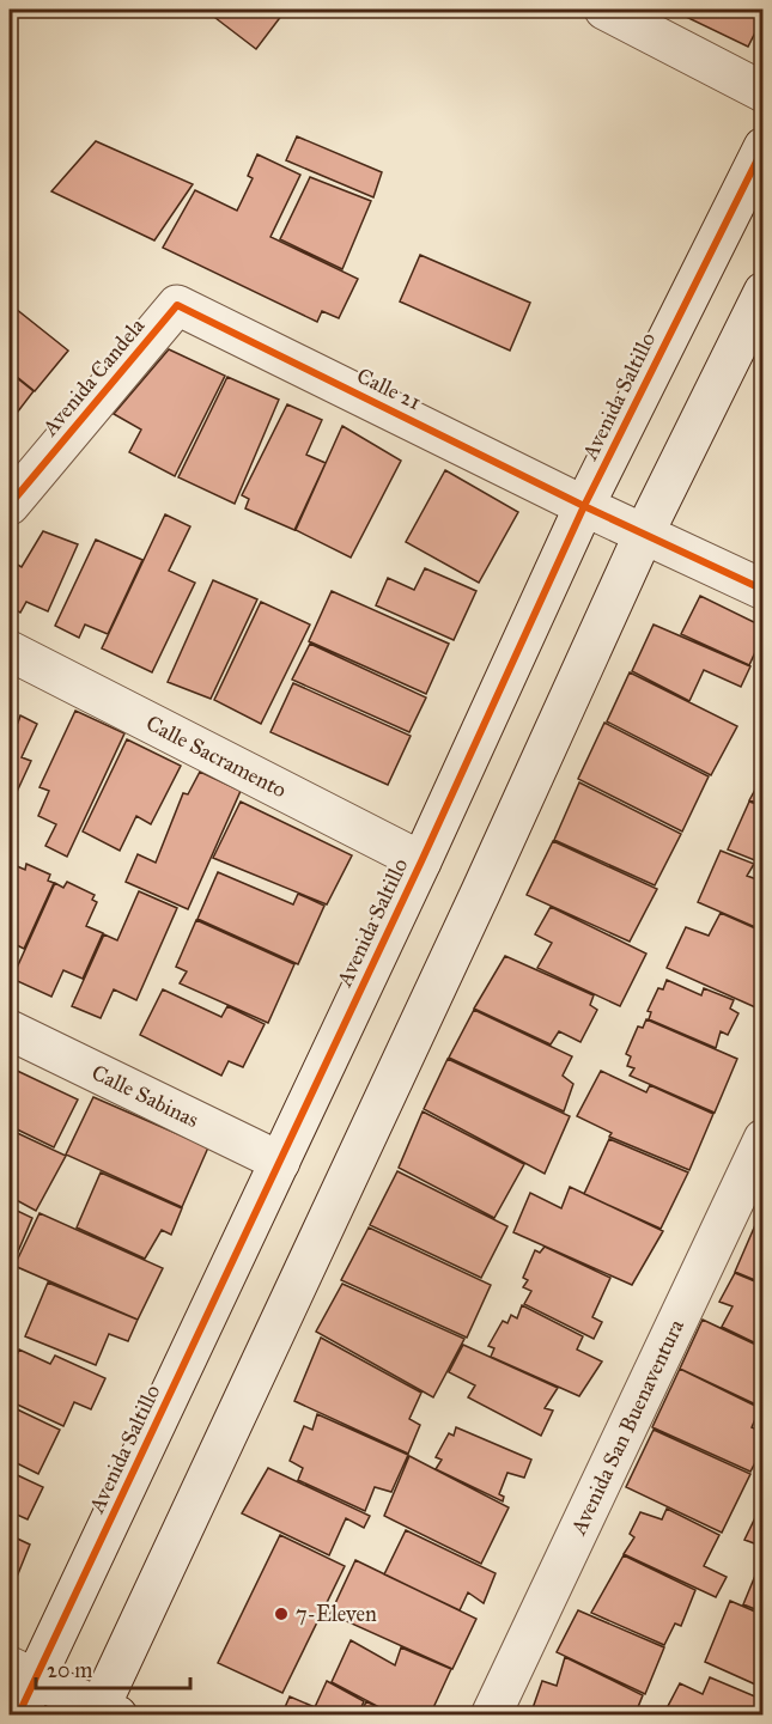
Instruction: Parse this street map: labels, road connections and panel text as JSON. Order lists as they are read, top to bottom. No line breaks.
{"streets":{"street":["Avenida Candela","Calle 21","Avenida Saltillo","Calle Sacramento","Calle Sabinas","Avenida San Buenaventura"]},"crossings":[["Avenida Candela","Calle 21"],["Calle 21","Avenida Saltillo"],["Avenida Saltillo","Calle Sacramento"],["Avenida Saltillo","Calle Sabinas"]],"places":["7-Eleven"],"scale_bar":"20 m"}
